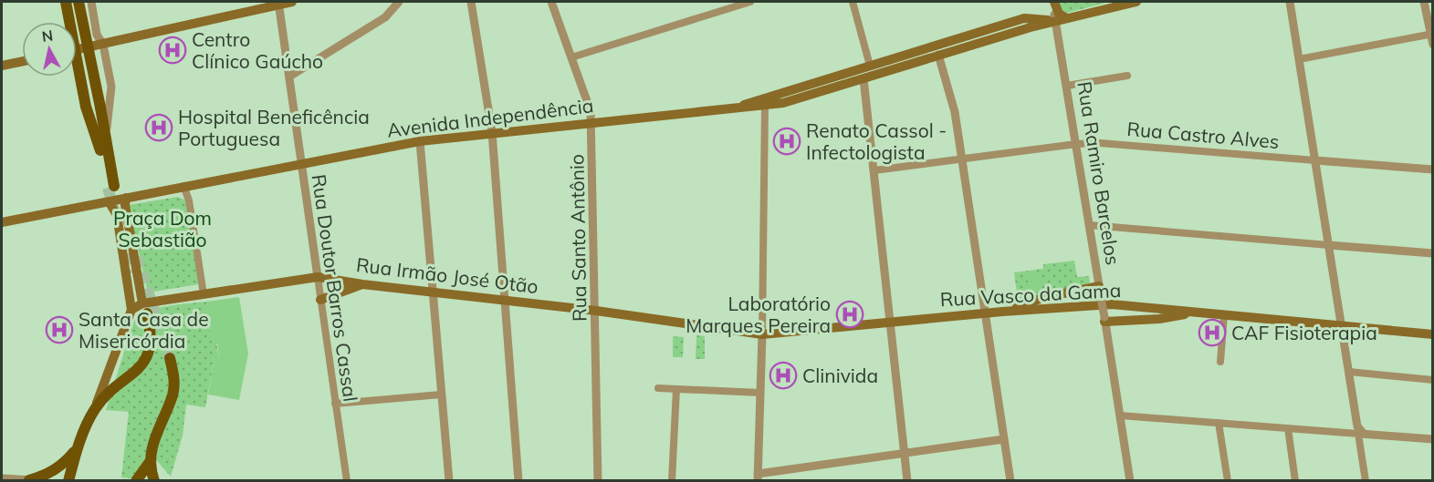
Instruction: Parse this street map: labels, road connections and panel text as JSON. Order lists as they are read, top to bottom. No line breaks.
{"streets":{"main road":["Avenida Independência","Rua Ramiro Barcelos","Rua Irmão José Otão","Rua Vasco da Gama"],"street":["Rua Castro Alves","Rua Santo Antônio","Rua Doutor Barros Cassal"]},"crossings":[["Avenida Independência","Rua Ramiro Barcelos"],["Avenida Independência","Rua Santo Antônio"],["Avenida Independência","Rua Doutor Barros Cassal"],["Rua Castro Alves","Rua Ramiro Barcelos"],["Rua Santo Antônio","Rua Irmão José Otão"],["Rua Irmão José Otão","Rua Doutor Barros Cassal"],["Rua Irmão José Otão","Rua Vasco da Gama"]],"parks":["Praça Dom Sebastião"],"places":{"hospital":["Centro Clínico Gaúcho","Hospital Beneficência Portuguesa","Renato Cassol - Infectologista","Laboratório Marques Pereira","Santa Casa de Misericórdia","CAF Fisioterapia","Clinivida"]},"north":"top"}
